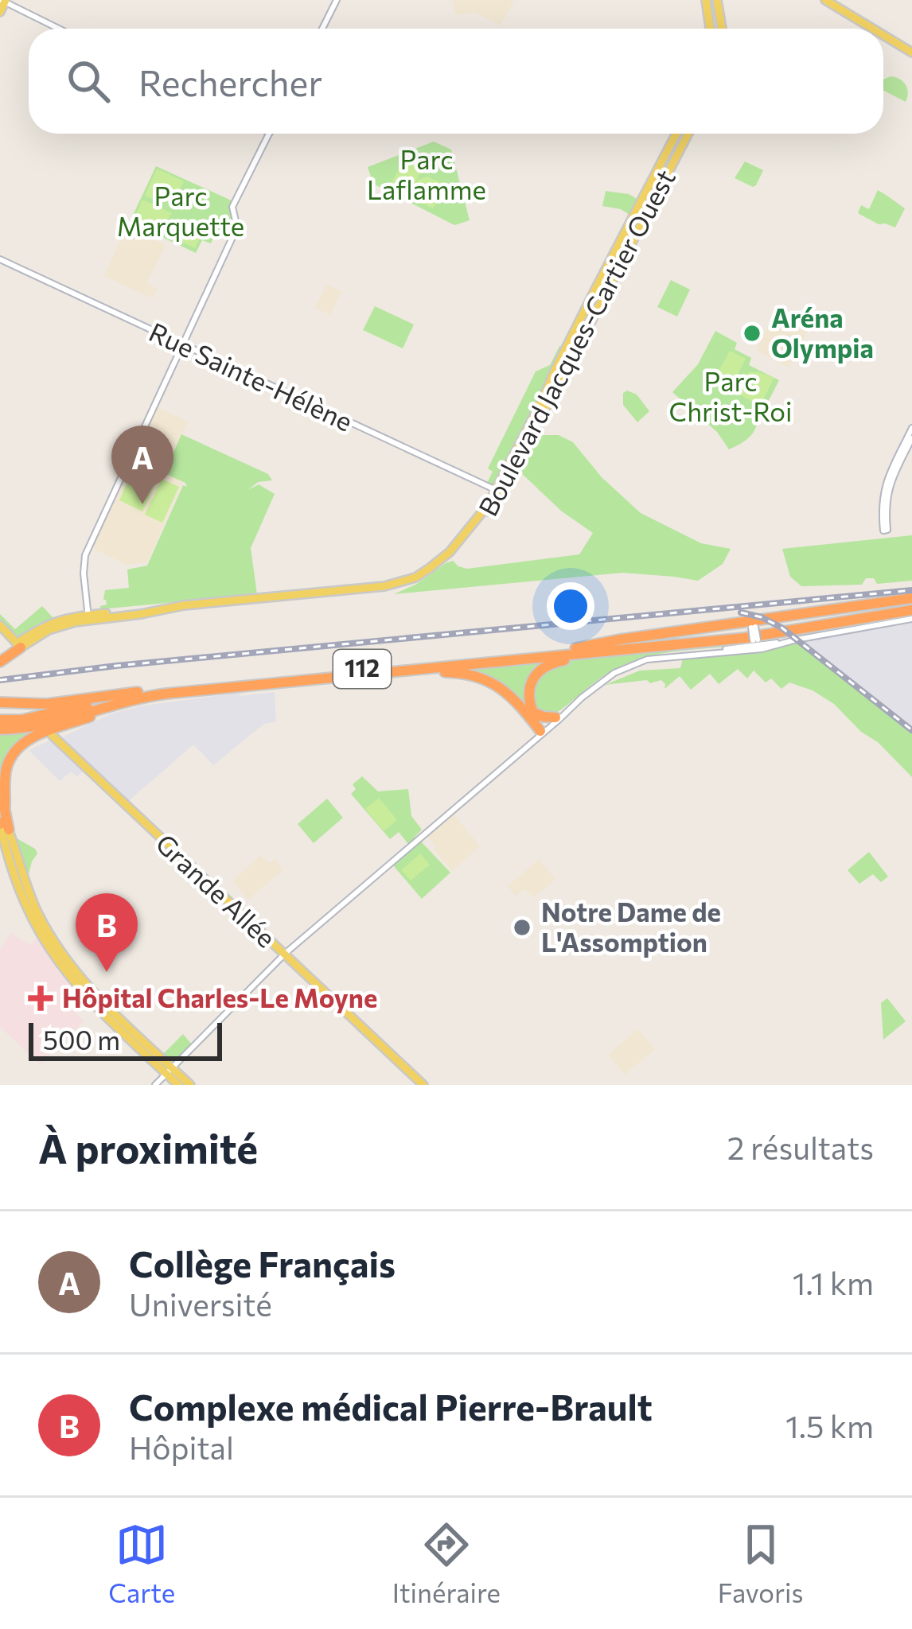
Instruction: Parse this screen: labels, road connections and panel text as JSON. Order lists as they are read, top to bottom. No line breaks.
{"streets":{"highway":["112"],"main road":["Boulevard Jacques-Cartier Ouest","Grande Allée"],"street":["Rue Sainte-Hélène"]},"crossings":[["Boulevard Jacques-Cartier Ouest","Rue Sainte-Hélène"]],"parks":["Parc Laflamme","Parc Marquette","Parc Christ-Roi"],"places":{"other":["Aréna Olympia","Notre Dame de L'Assomption"],"health":["Hôpital Charles-Le Moyne"]},"scale_bar":"500 m","page":{"search":"Rechercher","pins":["A","B"],"scale":"500 m","heading":["À proximité","2 résultats"],"list":[{"mark":"A","name":"Collège Français","note":"Université","value":"1.1 km"},{"mark":"B","name":"Complexe médical Pierre-Brault","note":"Hôpital","value":"1.5 km"}],"nav":["Carte","Itinéraire","Favoris"]}}
